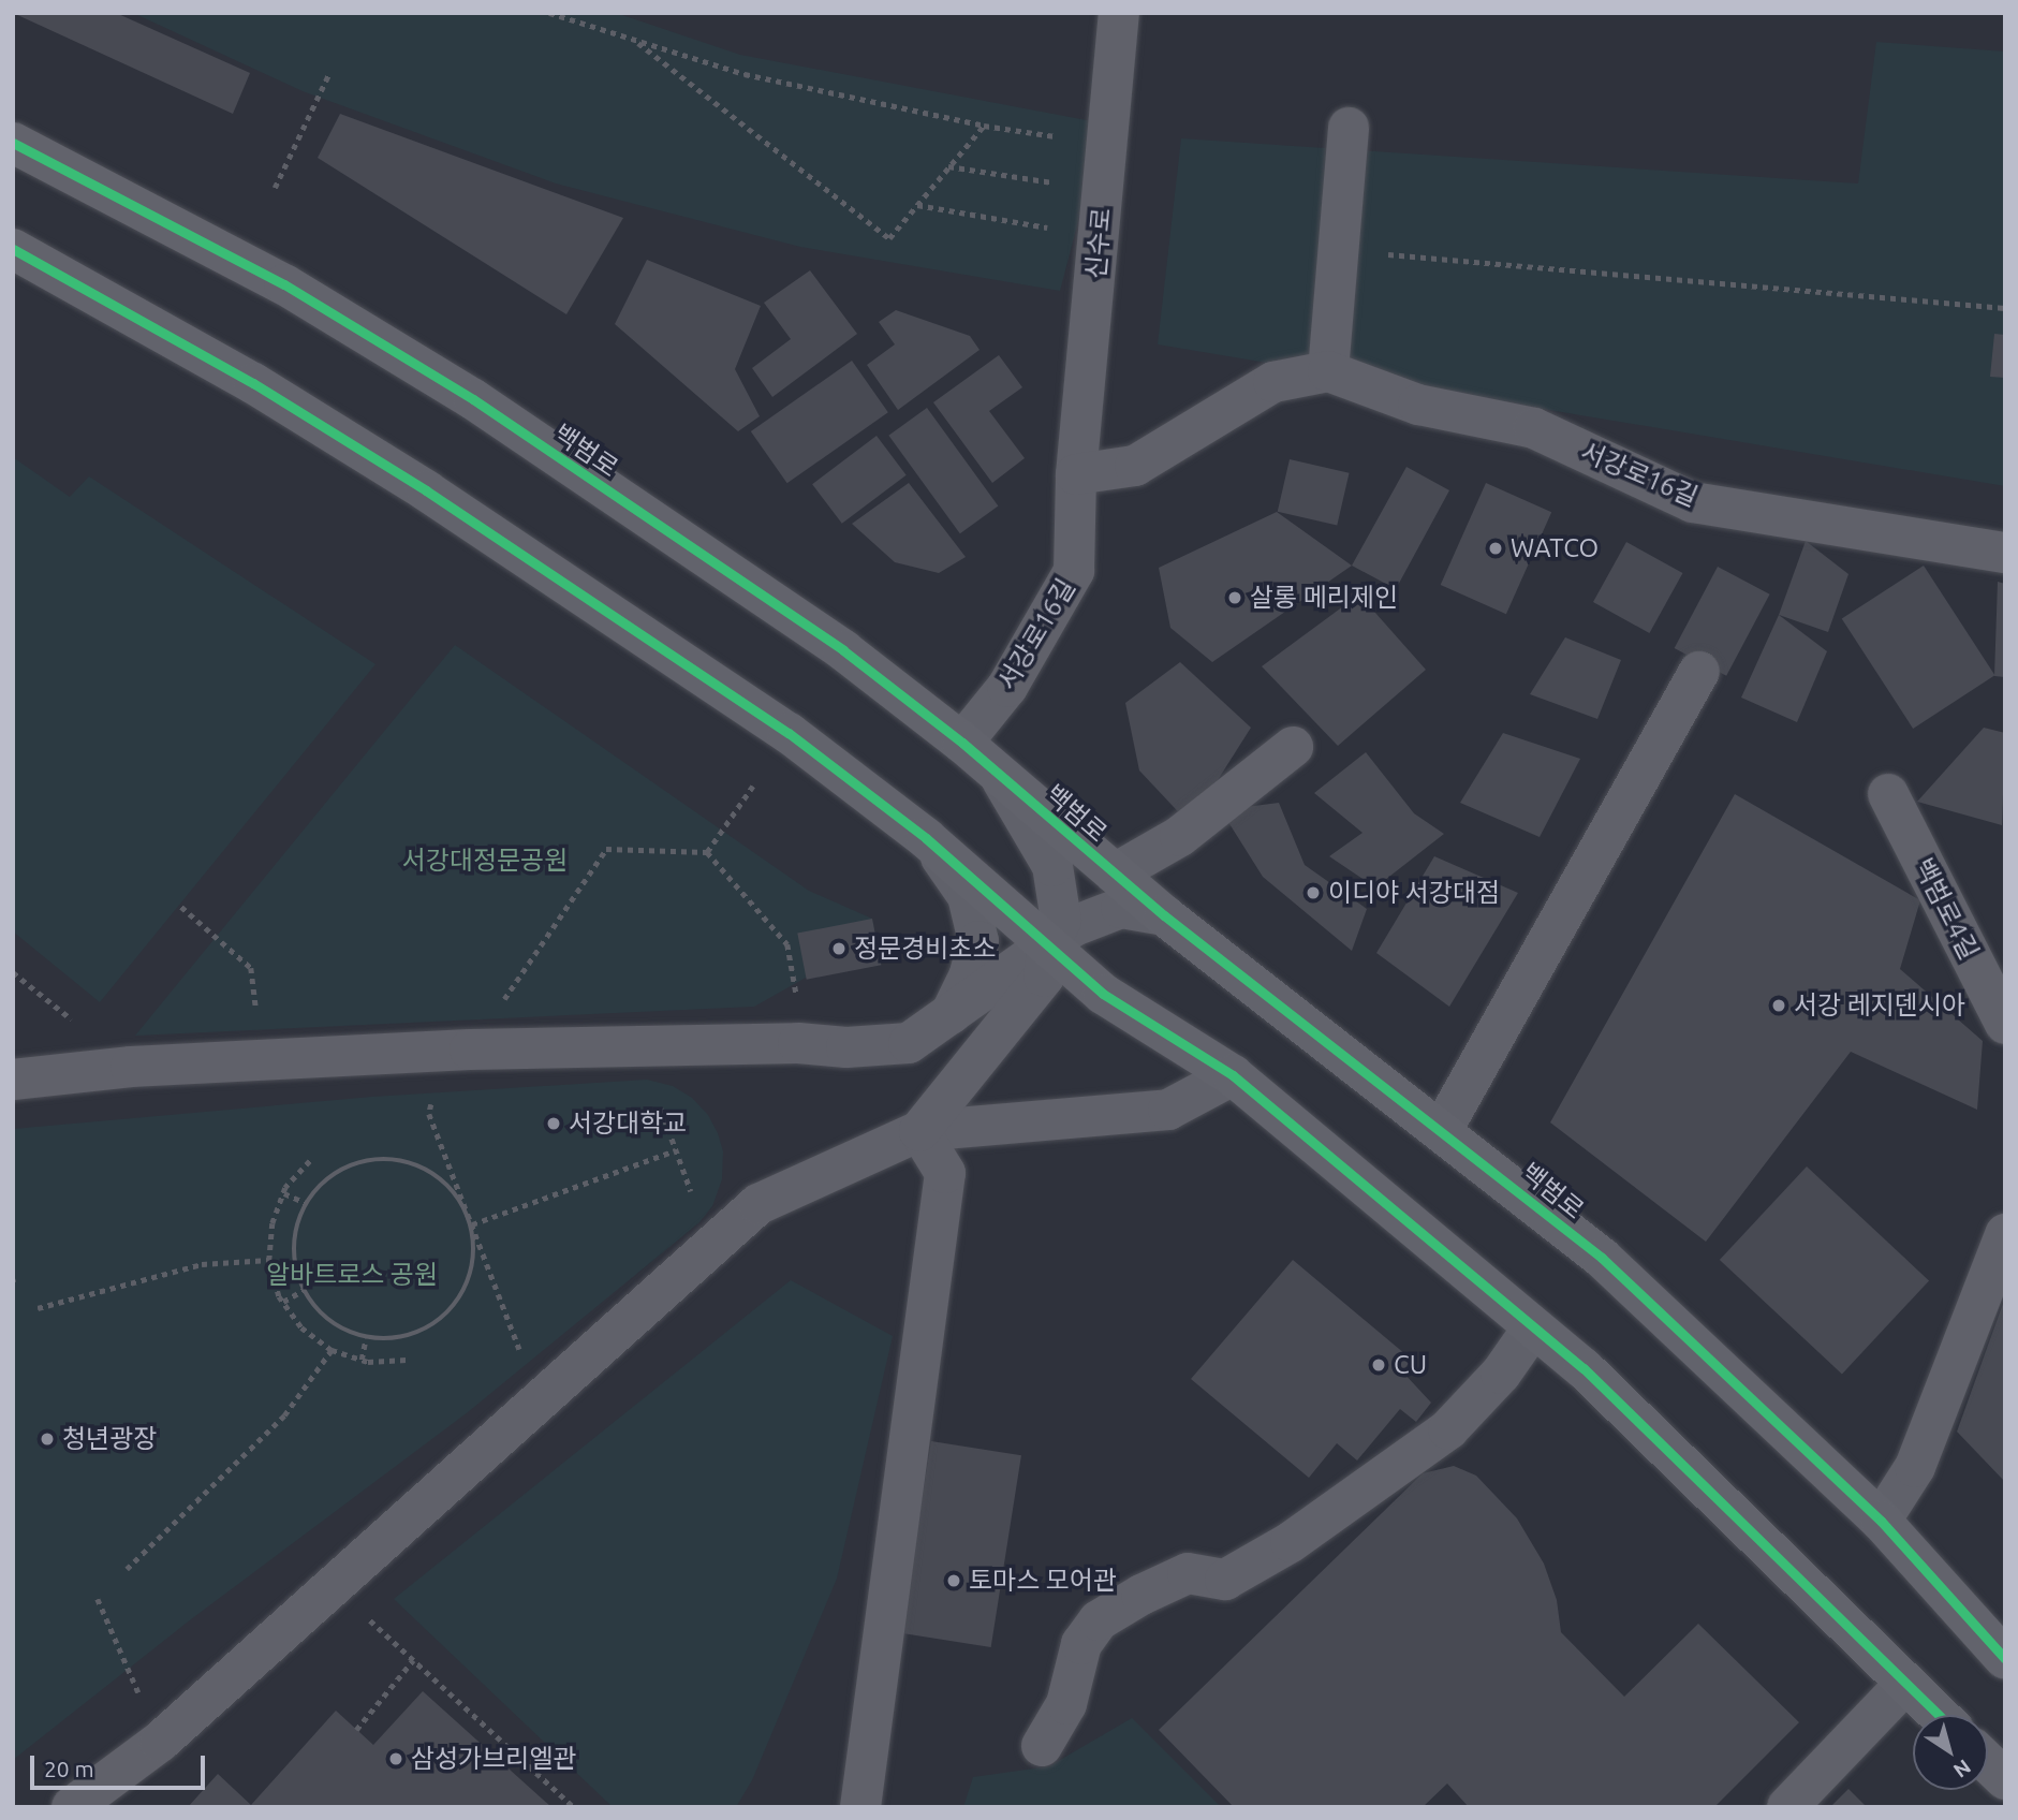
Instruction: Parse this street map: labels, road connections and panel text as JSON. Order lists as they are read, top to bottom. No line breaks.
{"streets":{"main road":["백범로"],"street":["신수로","서강로16길","백범로4길"]},"crossings":[["신수로","서강로16길"],["백범로","서강로16길"]],"parks":["서강대정문공원","알바트로스 공원"],"places":["WATCO","살롱 메리제인","이디야 서강대점","정문경비초소","서강 레지덴시아","서강대학교","CU","청년광장","토마스 모어관","삼성가브리엘관"],"scale_bar":"20 m","north":"bottom right"}
